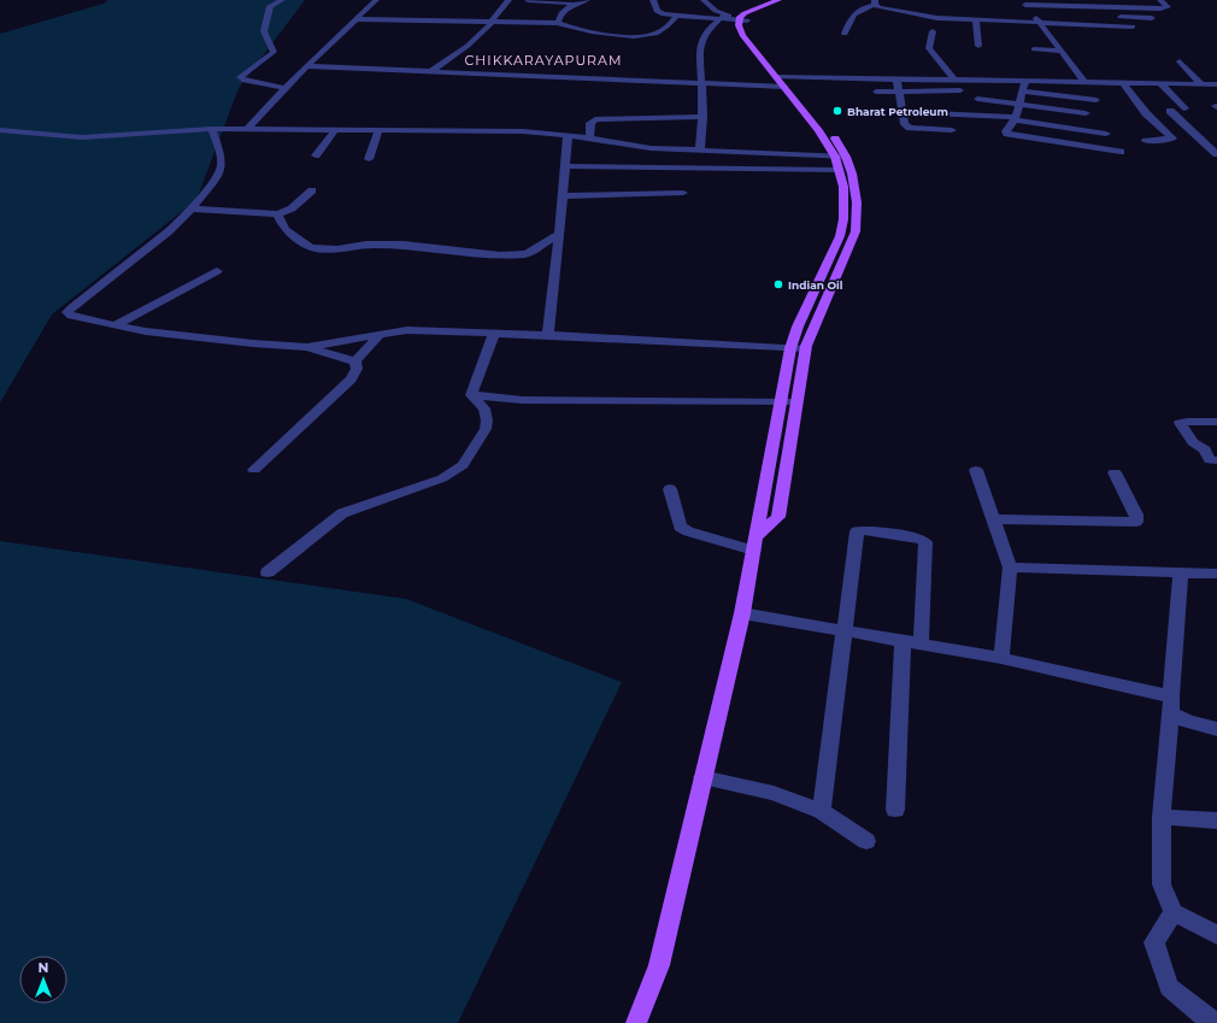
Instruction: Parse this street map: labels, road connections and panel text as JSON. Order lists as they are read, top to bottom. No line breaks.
{"districts":["CHIKKARAYAPURAM"],"places":["Bharat Petroleum","Indian Oil"],"north":"top"}
